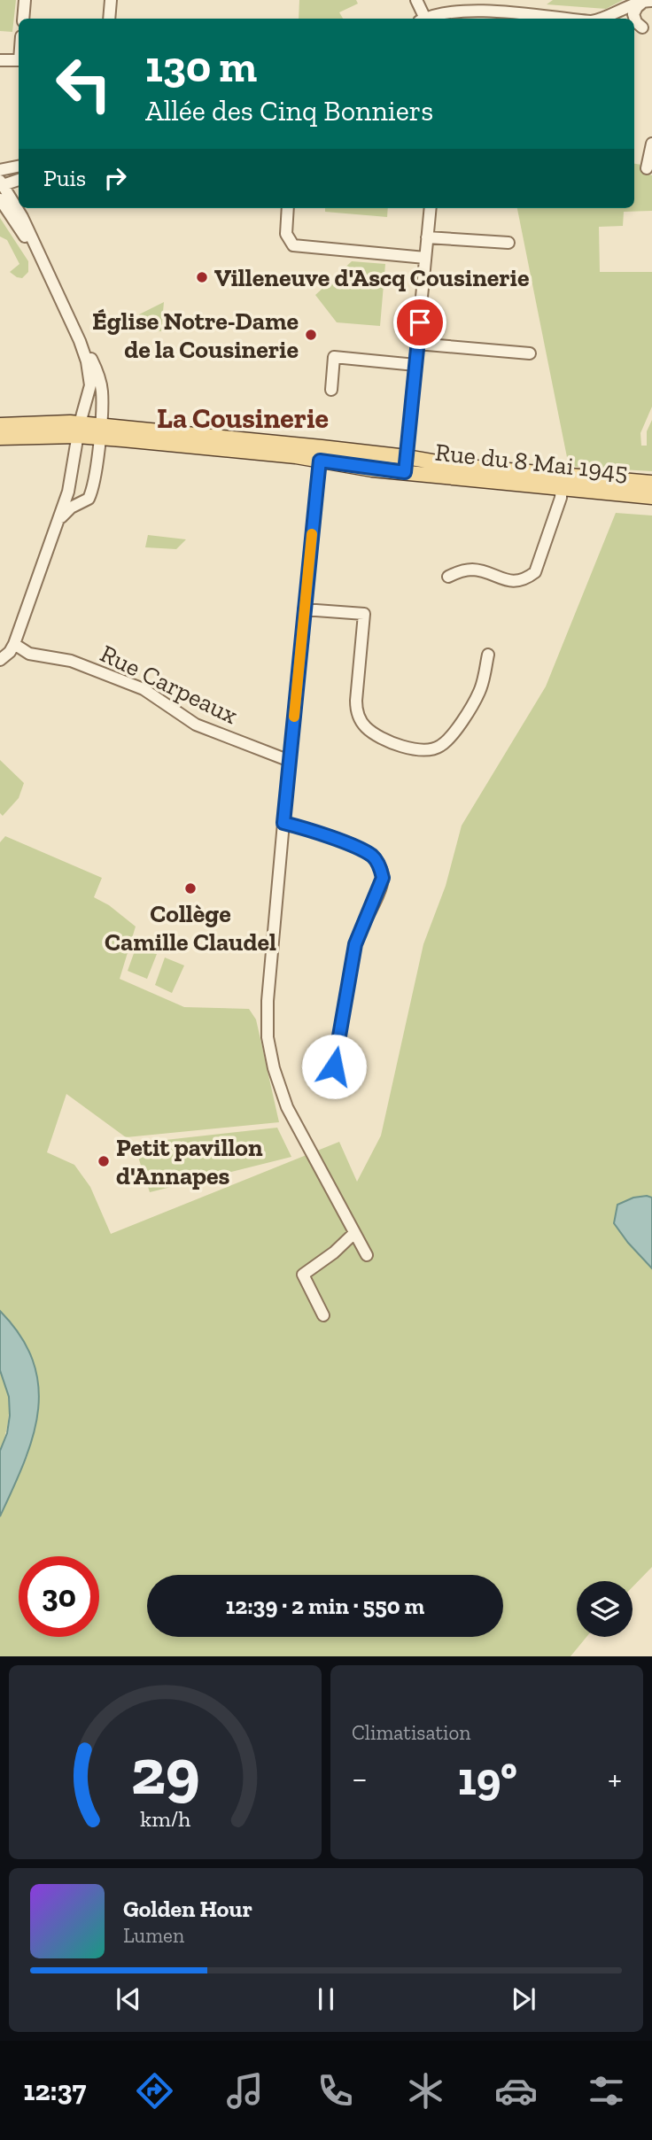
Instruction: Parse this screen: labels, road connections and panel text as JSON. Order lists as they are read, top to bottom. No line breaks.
{"streets":{"main road":["Rue du 8 Mai 1945"],"street":["Rue Carpeaux"]},"districts":["La Cousinerie"],"places":["Villeneuve d'Ascq Cousinerie","Église Notre-Dame de la Cousinerie","Collège Camille Claudel","Petit pavillon d'Annapes"],"page":{"turn":["130 m","Allée des Cinq Bonniers"],"then":"Puis","limit":"30","trip":"12:39 · 2 min · 550 m","tile":"Climatisation","heat":["−","19°","+"],"song":["Golden Hour","Lumen"],"tabs":"12:37","gauge":["29","km/h"]}}
